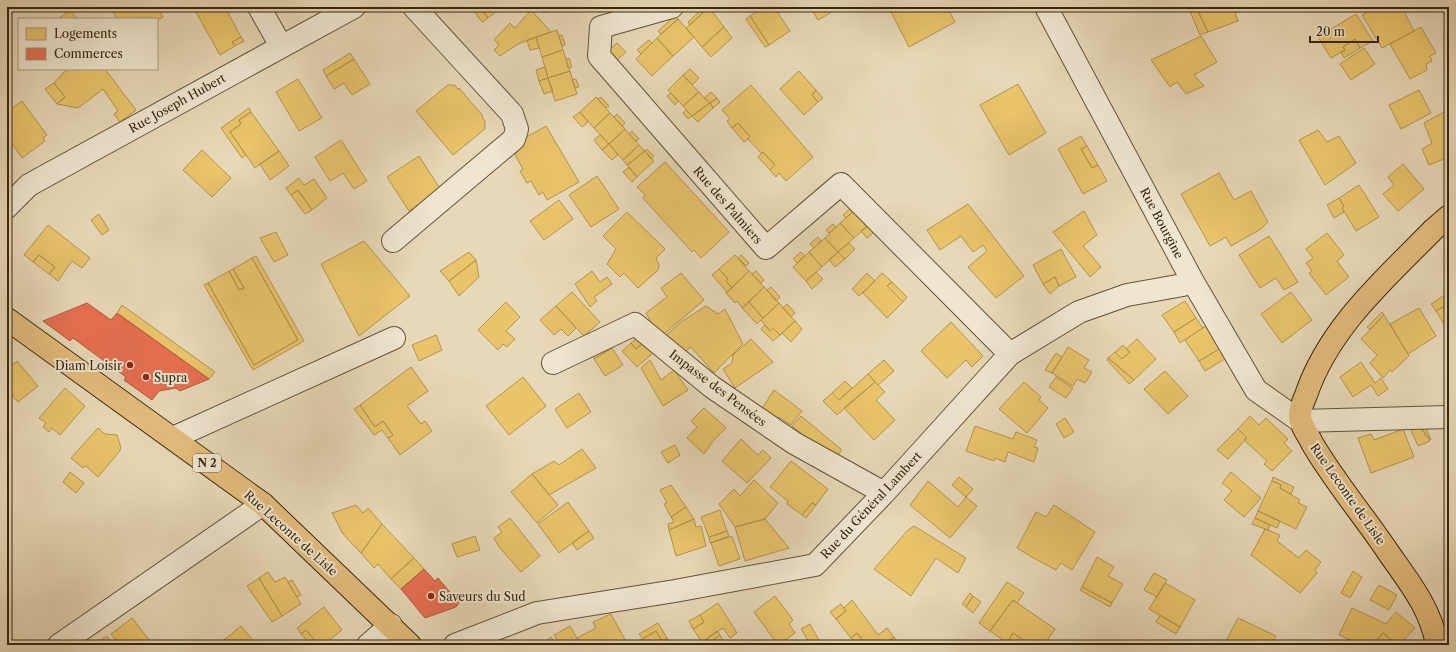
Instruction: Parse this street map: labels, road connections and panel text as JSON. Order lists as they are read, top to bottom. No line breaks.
{"streets":{"main road":["N 2","Rue Leconte de Lisle"],"street":["Rue Joseph Hubert","Rue des Palmiers","Rue Bourgine","Impasse des Pensées","Rue du Général Lambert"]},"crossings":[["Rue des Palmiers","Rue du Général Lambert"],["Rue Bourgine","Rue Leconte de Lisle"],["Rue Bourgine","Rue du Général Lambert"],["Impasse des Pensées","Rue du Général Lambert"]],"places":["Diam Loisir","Supra","Saveurs du Sud"],"legend":["Logements","Commerces"],"scale_bar":"20 m"}
